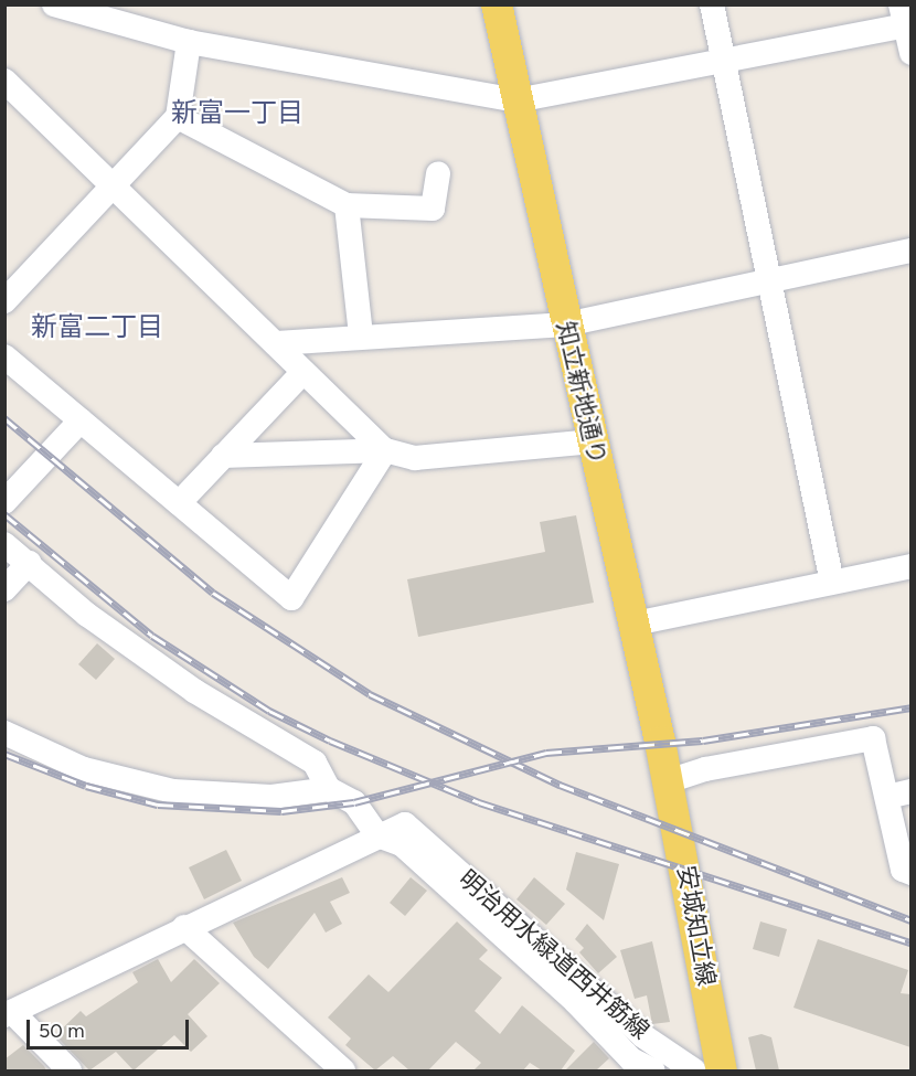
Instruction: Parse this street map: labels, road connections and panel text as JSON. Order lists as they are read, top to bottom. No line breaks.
{"streets":{"main road":["知立新地通り","安城知立線"],"street":["明治用水緑道西井筋線"]},"crossings":[["知立新地通り","安城知立線"]],"districts":["新富一丁目","新富二丁目"],"scale_bar":"50 m"}
